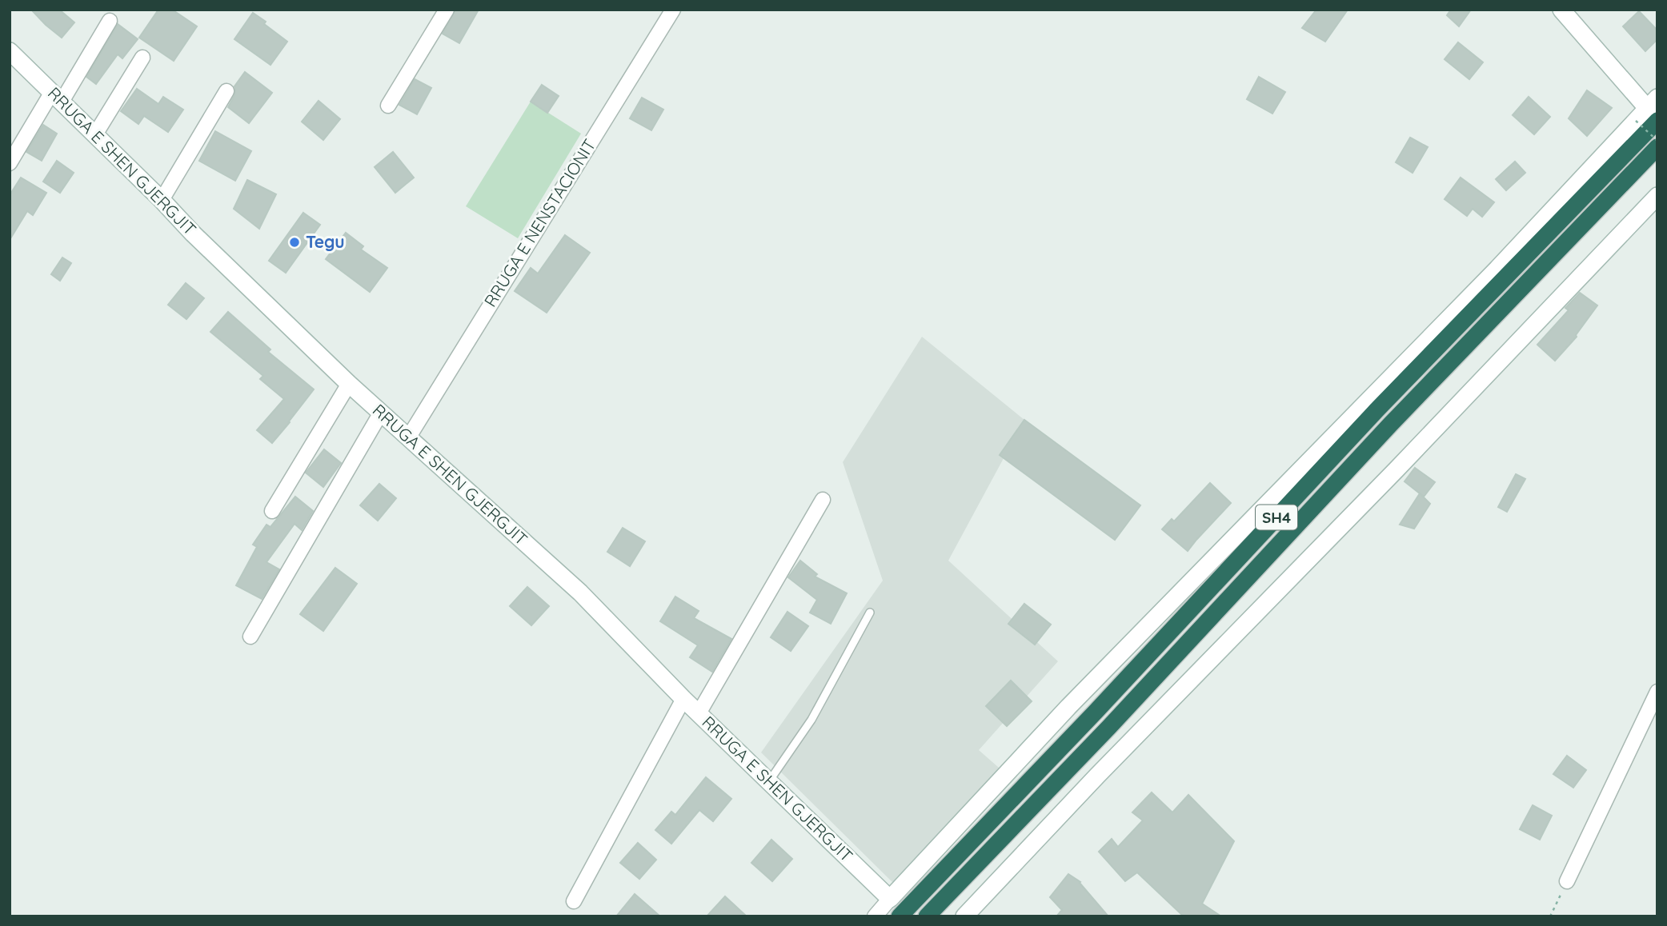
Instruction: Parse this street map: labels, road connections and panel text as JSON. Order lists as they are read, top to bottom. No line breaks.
{"streets":{"highway":["SH4"],"street":["RRUGA E SHEN GJERGJIT","RRUGA E NENSTACIONIT"]},"crossings":[["RRUGA E SHEN GJERGJIT","RRUGA E NENSTACIONIT"]],"places":["Tegu"]}
